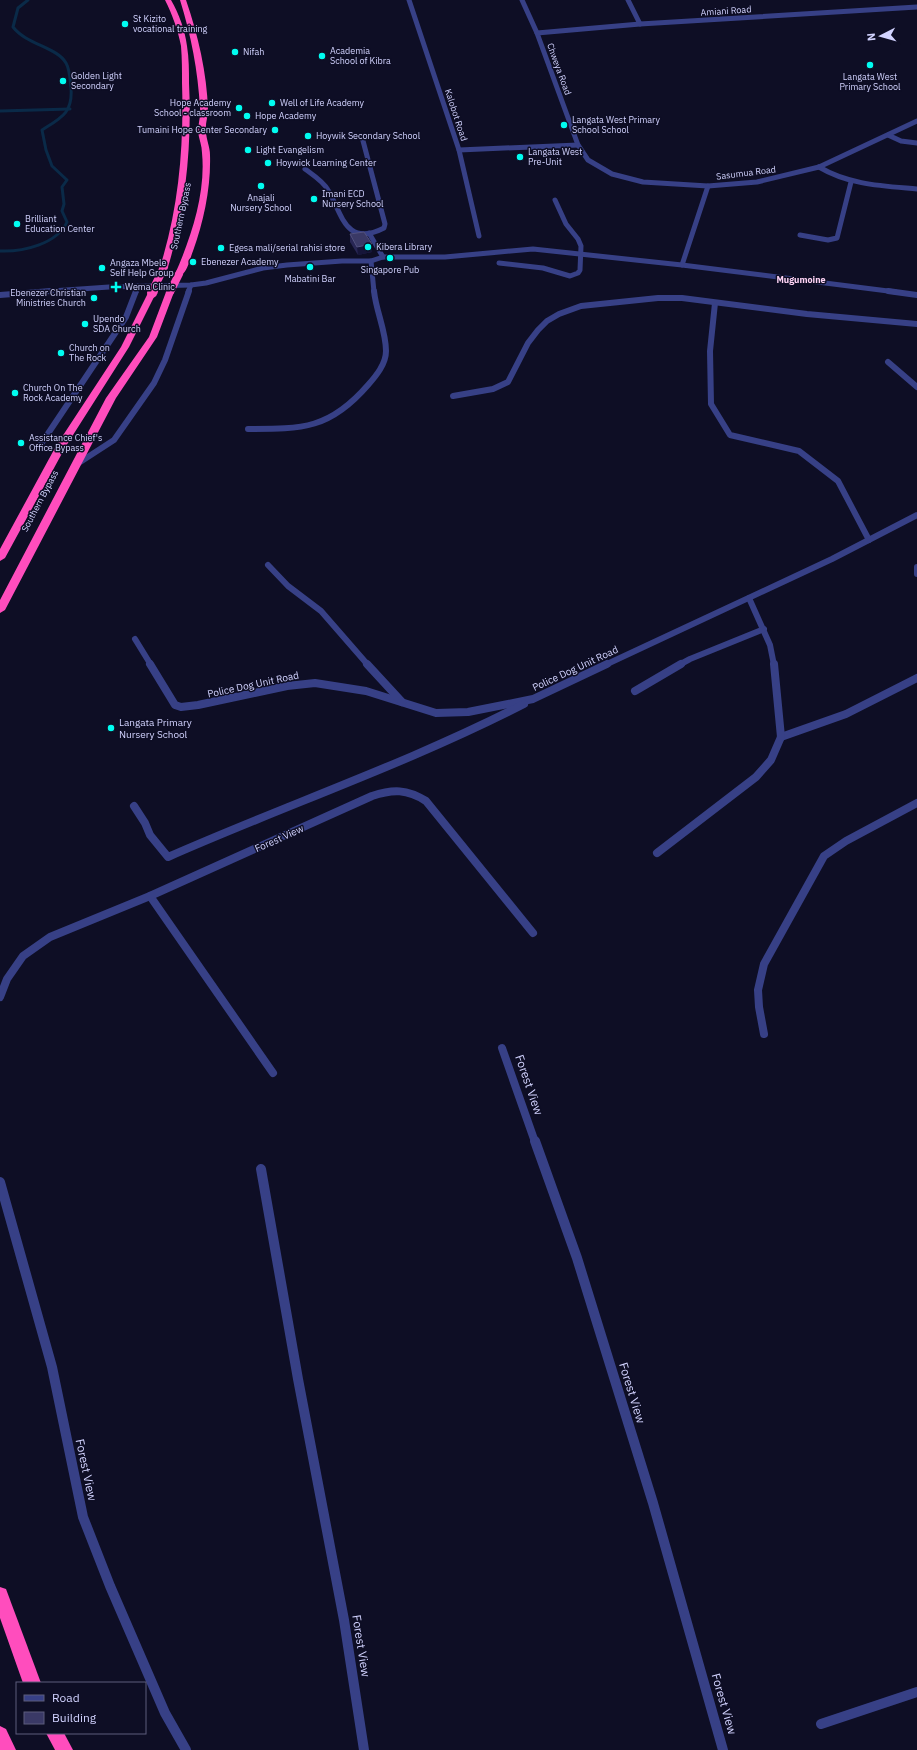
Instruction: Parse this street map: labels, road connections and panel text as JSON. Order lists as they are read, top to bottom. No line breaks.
{"streets":{"highway":["Southern Bypass"],"street":["Amiani Road","Chweya Road","Kalobot Road","Sasumua Road","Police Dog Unit Road","Forest View"]},"crossings":[["Amiani Road","Chweya Road"],["Chweya Road","Sasumua Road"]],"districts":["Mugumoine"],"places":{"other":["St Kizito vocational training","Nifah","Academia School of Kibra","Langata West Primary School","Golden Light Secondary","Well of Life Academy","Hope Academy School - classroom","Hope Academy","Langata West Primary School School","Tumaini Hope Center Secondary","Hoywik Secondary School","Light Evangelism","Langata West Pre-Unit","Hoywick Learning Center","Anajali Nursery School","Imani ECD Nursery School","Brilliant Education Center","Kibera Library","Egesa mali/serial rahisi store","Singapore Pub","Ebenezer Academy","Mabatini Bar","Angaza Mbele Self Help Group","Ebenezer Christian Ministries Church","Upendo SDA Church","Church on The Rock","Church On The Rock Academy","Assistance Chief's Office Bypass","Langata Primary Nursery School"],"health":["Wema Clinic"]},"legend":["Road","Building"],"north":"left"}
